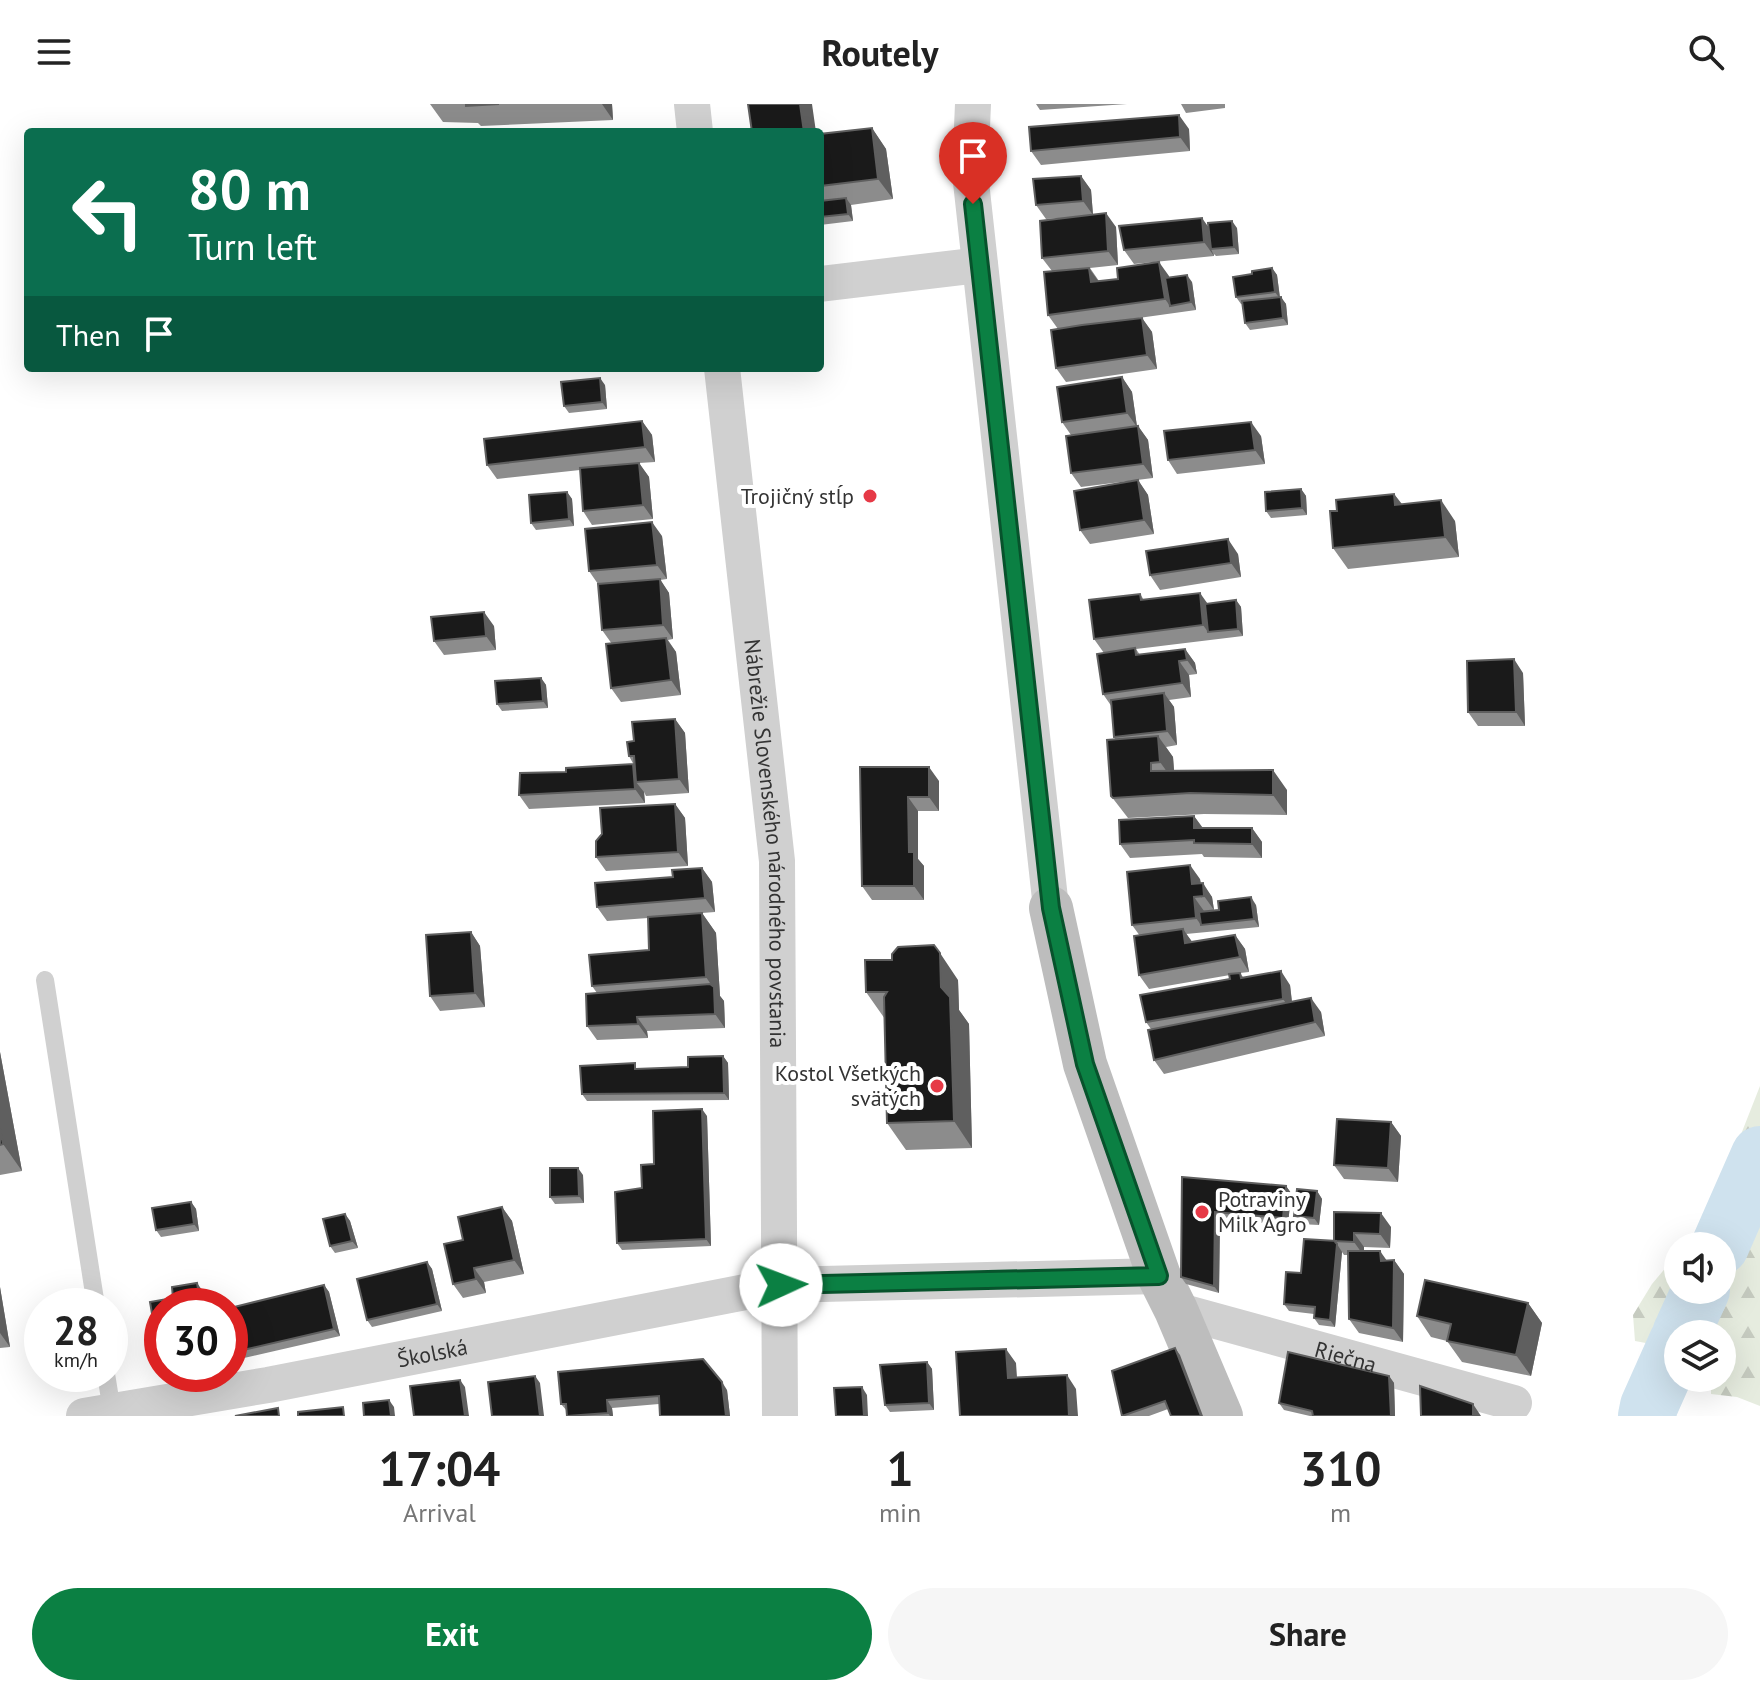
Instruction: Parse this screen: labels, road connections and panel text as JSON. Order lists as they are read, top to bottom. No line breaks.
{"streets":{"street":["Nábrežie Slovenského národného povstania","Školská","Riečna"]},"crossings":[["Nábrežie Slovenského národného povstania","Školská"]],"places":["Trojičný stĺp","Kostol Všetkých svätých","Potraviny Milk Agro"],"page":{"header":"Routely","turn":["80 m","Turn left"],"then":"Then","speed":"28 km/h","limit":"30","eta":["17:04","Arrival","1","min","310","m"],"buttons":["Exit","Share"]}}
